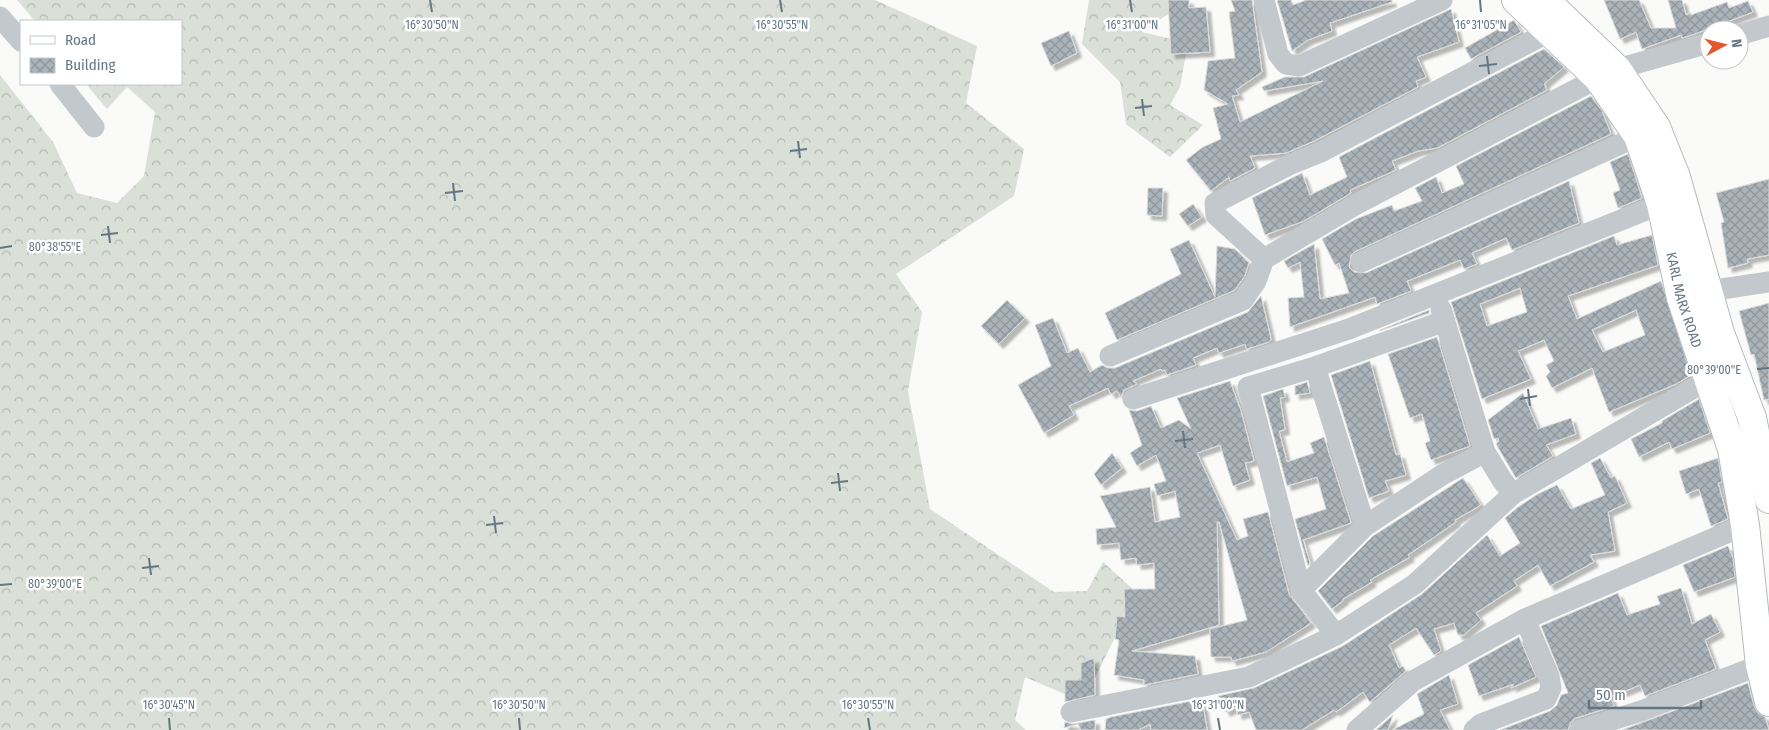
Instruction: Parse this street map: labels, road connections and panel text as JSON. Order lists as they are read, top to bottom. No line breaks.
{"streets":{"main road":["KARL MARX ROAD"]},"legend":["Road","Building"],"scale_bar":"50 m","north":"right","coordinates":["16°31'05\"N","16°30'50\"N","16°30'55\"N","16°31'00\"N","80°38'55\"E","80°39'00\"E","16°30'45\"N"]}
